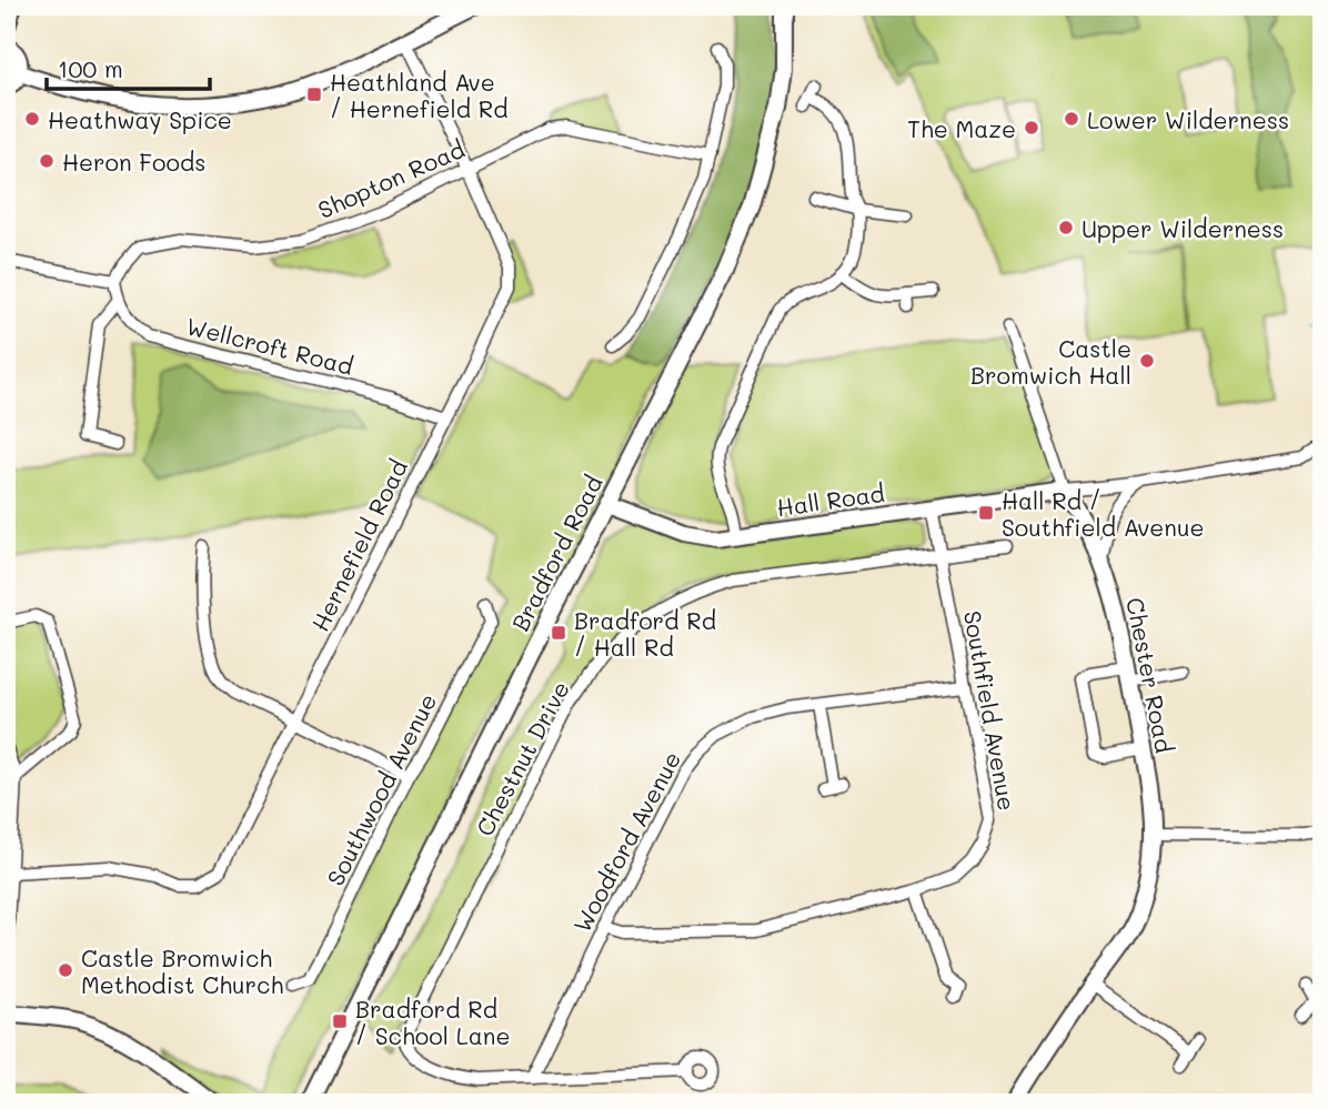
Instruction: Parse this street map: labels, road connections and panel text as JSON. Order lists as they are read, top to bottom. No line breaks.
{"streets":{"main road":["Hall Road","Bradford Road","Chester Road"],"street":["Shopton Road","Wellcroft Road","Hernefield Road","Southfield Avenue","Chestnut Drive","Southwood Avenue","Woodford Avenue"]},"crossings":[["Shopton Road","Wellcroft Road"],["Shopton Road","Hernefield Road"],["Wellcroft Road","Hernefield Road"],["Hall Road","Bradford Road"],["Hall Road","Chester Road"],["Hall Road","Southfield Avenue"],["Southfield Avenue","Chestnut Drive"],["Southfield Avenue","Woodford Avenue"],["Chestnut Drive","Woodford Avenue"]],"places":{"transit":["Heathland Ave / Hernefield Rd","Hall Rd / Southfield Avenue","Bradford Rd / Hall Rd","Bradford Rd / School Lane"],"other":["Heathway Spice","Lower Wilderness","The Maze","Heron Foods","Upper Wilderness","Castle Bromwich Hall","Castle Bromwich Methodist Church"]},"scale_bar":"100 m"}
